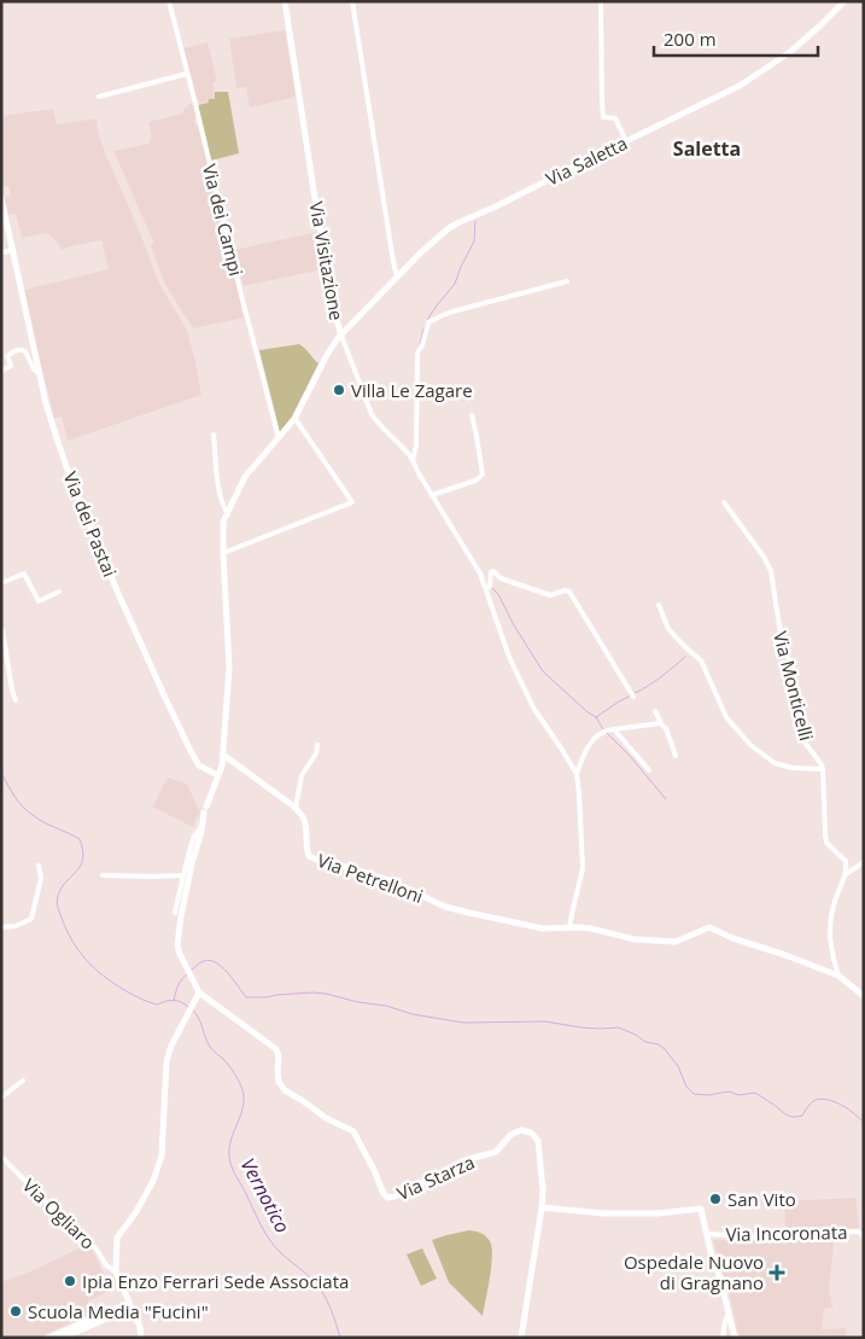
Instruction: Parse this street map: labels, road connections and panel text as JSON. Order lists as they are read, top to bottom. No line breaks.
{"streets":{"street":["Via Saletta","Via dei Campi","Via Visitazione","Via dei Pastai","Via Monticelli","Via Petrelloni","Via Starza","Via Ogliaro","Via Incoronata"]},"crossings":[["Via Saletta","Via Visitazione"],["Via dei Campi","Via Visitazione"],["Via Visitazione","Via dei Pastai"],["Via Visitazione","Via Starza"]],"districts":["Saletta"],"water":["Vernotico"],"places":{"other":["Villa Le Zagare","San Vito","Ipia Enzo Ferrari Sede Associata","Scuola Media \"Fucini\""],"health":["Ospedale Nuovo di Gragnano"]},"scale_bar":"200 m"}
